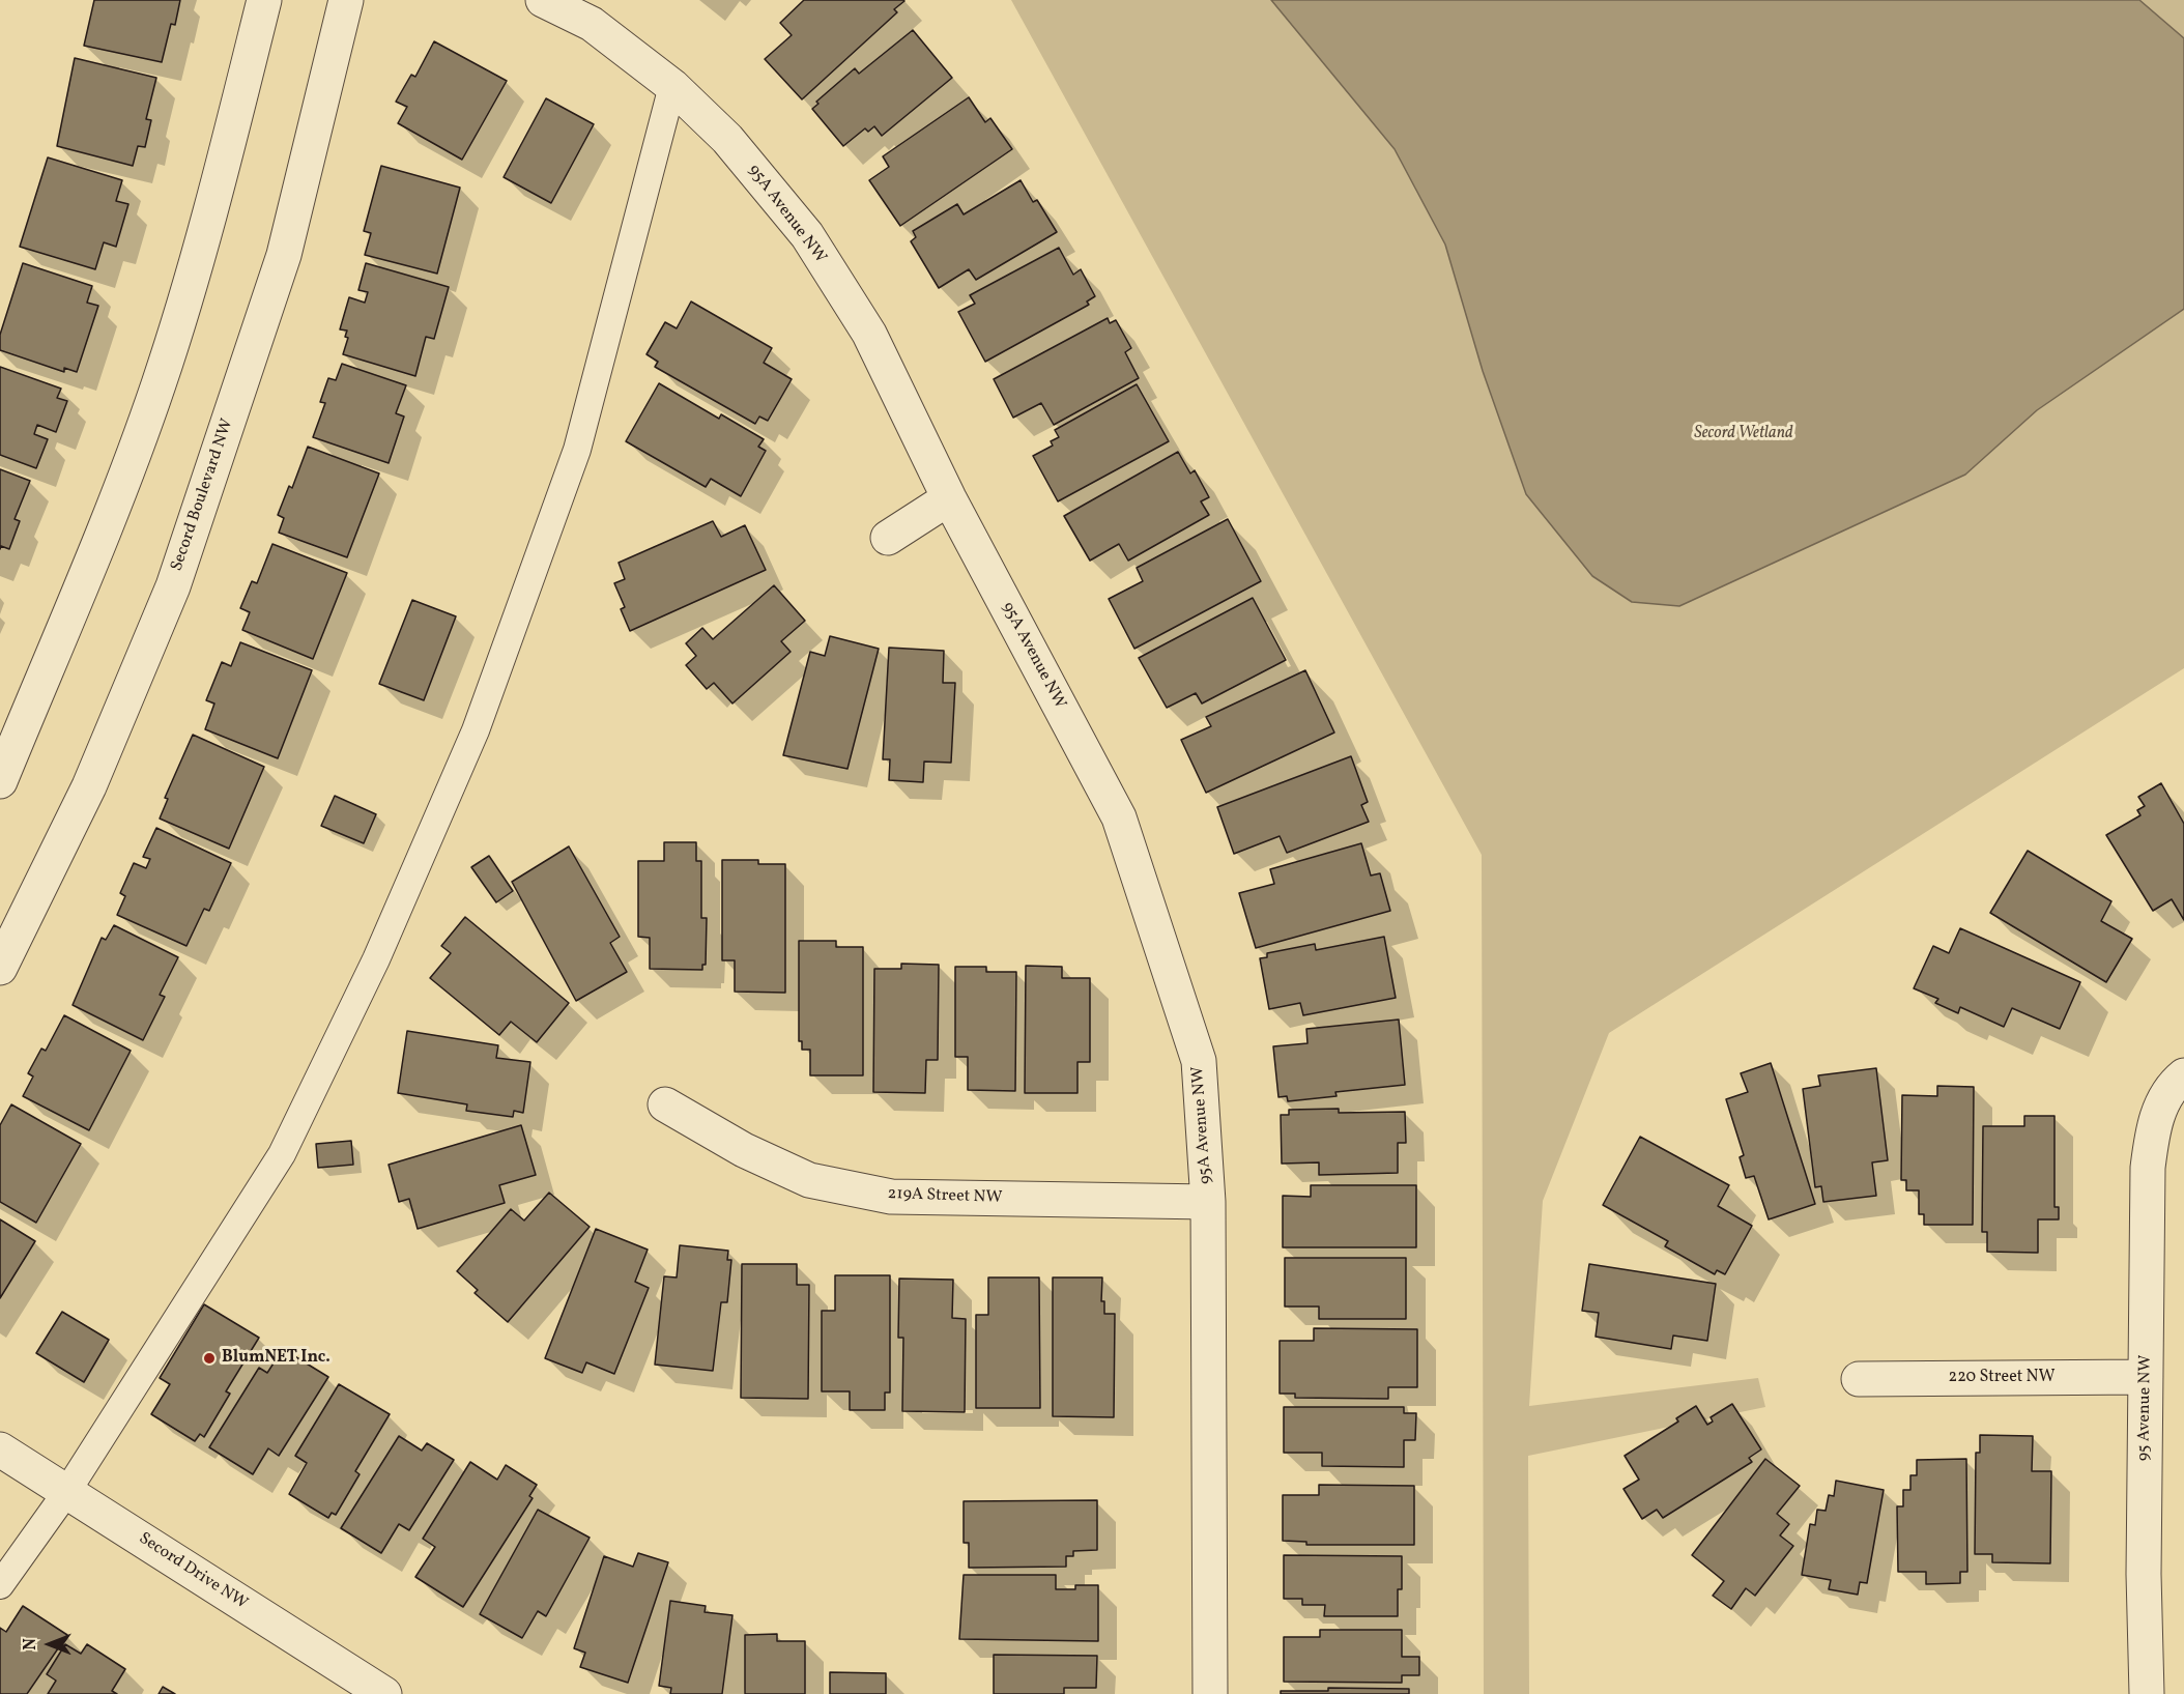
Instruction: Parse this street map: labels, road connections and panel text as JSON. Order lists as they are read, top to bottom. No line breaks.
{"streets":{"street":["95A Avenue NW","Secord Boulevard NW","219A Street NW","220 Street NW","95 Avenue NW","Secord Drive NW"]},"crossings":[["95A Avenue NW","219A Street NW"],["220 Street NW","95 Avenue NW"]],"parks":["Secord Wetland"],"places":["BlumNET Inc."],"north":"left"}
